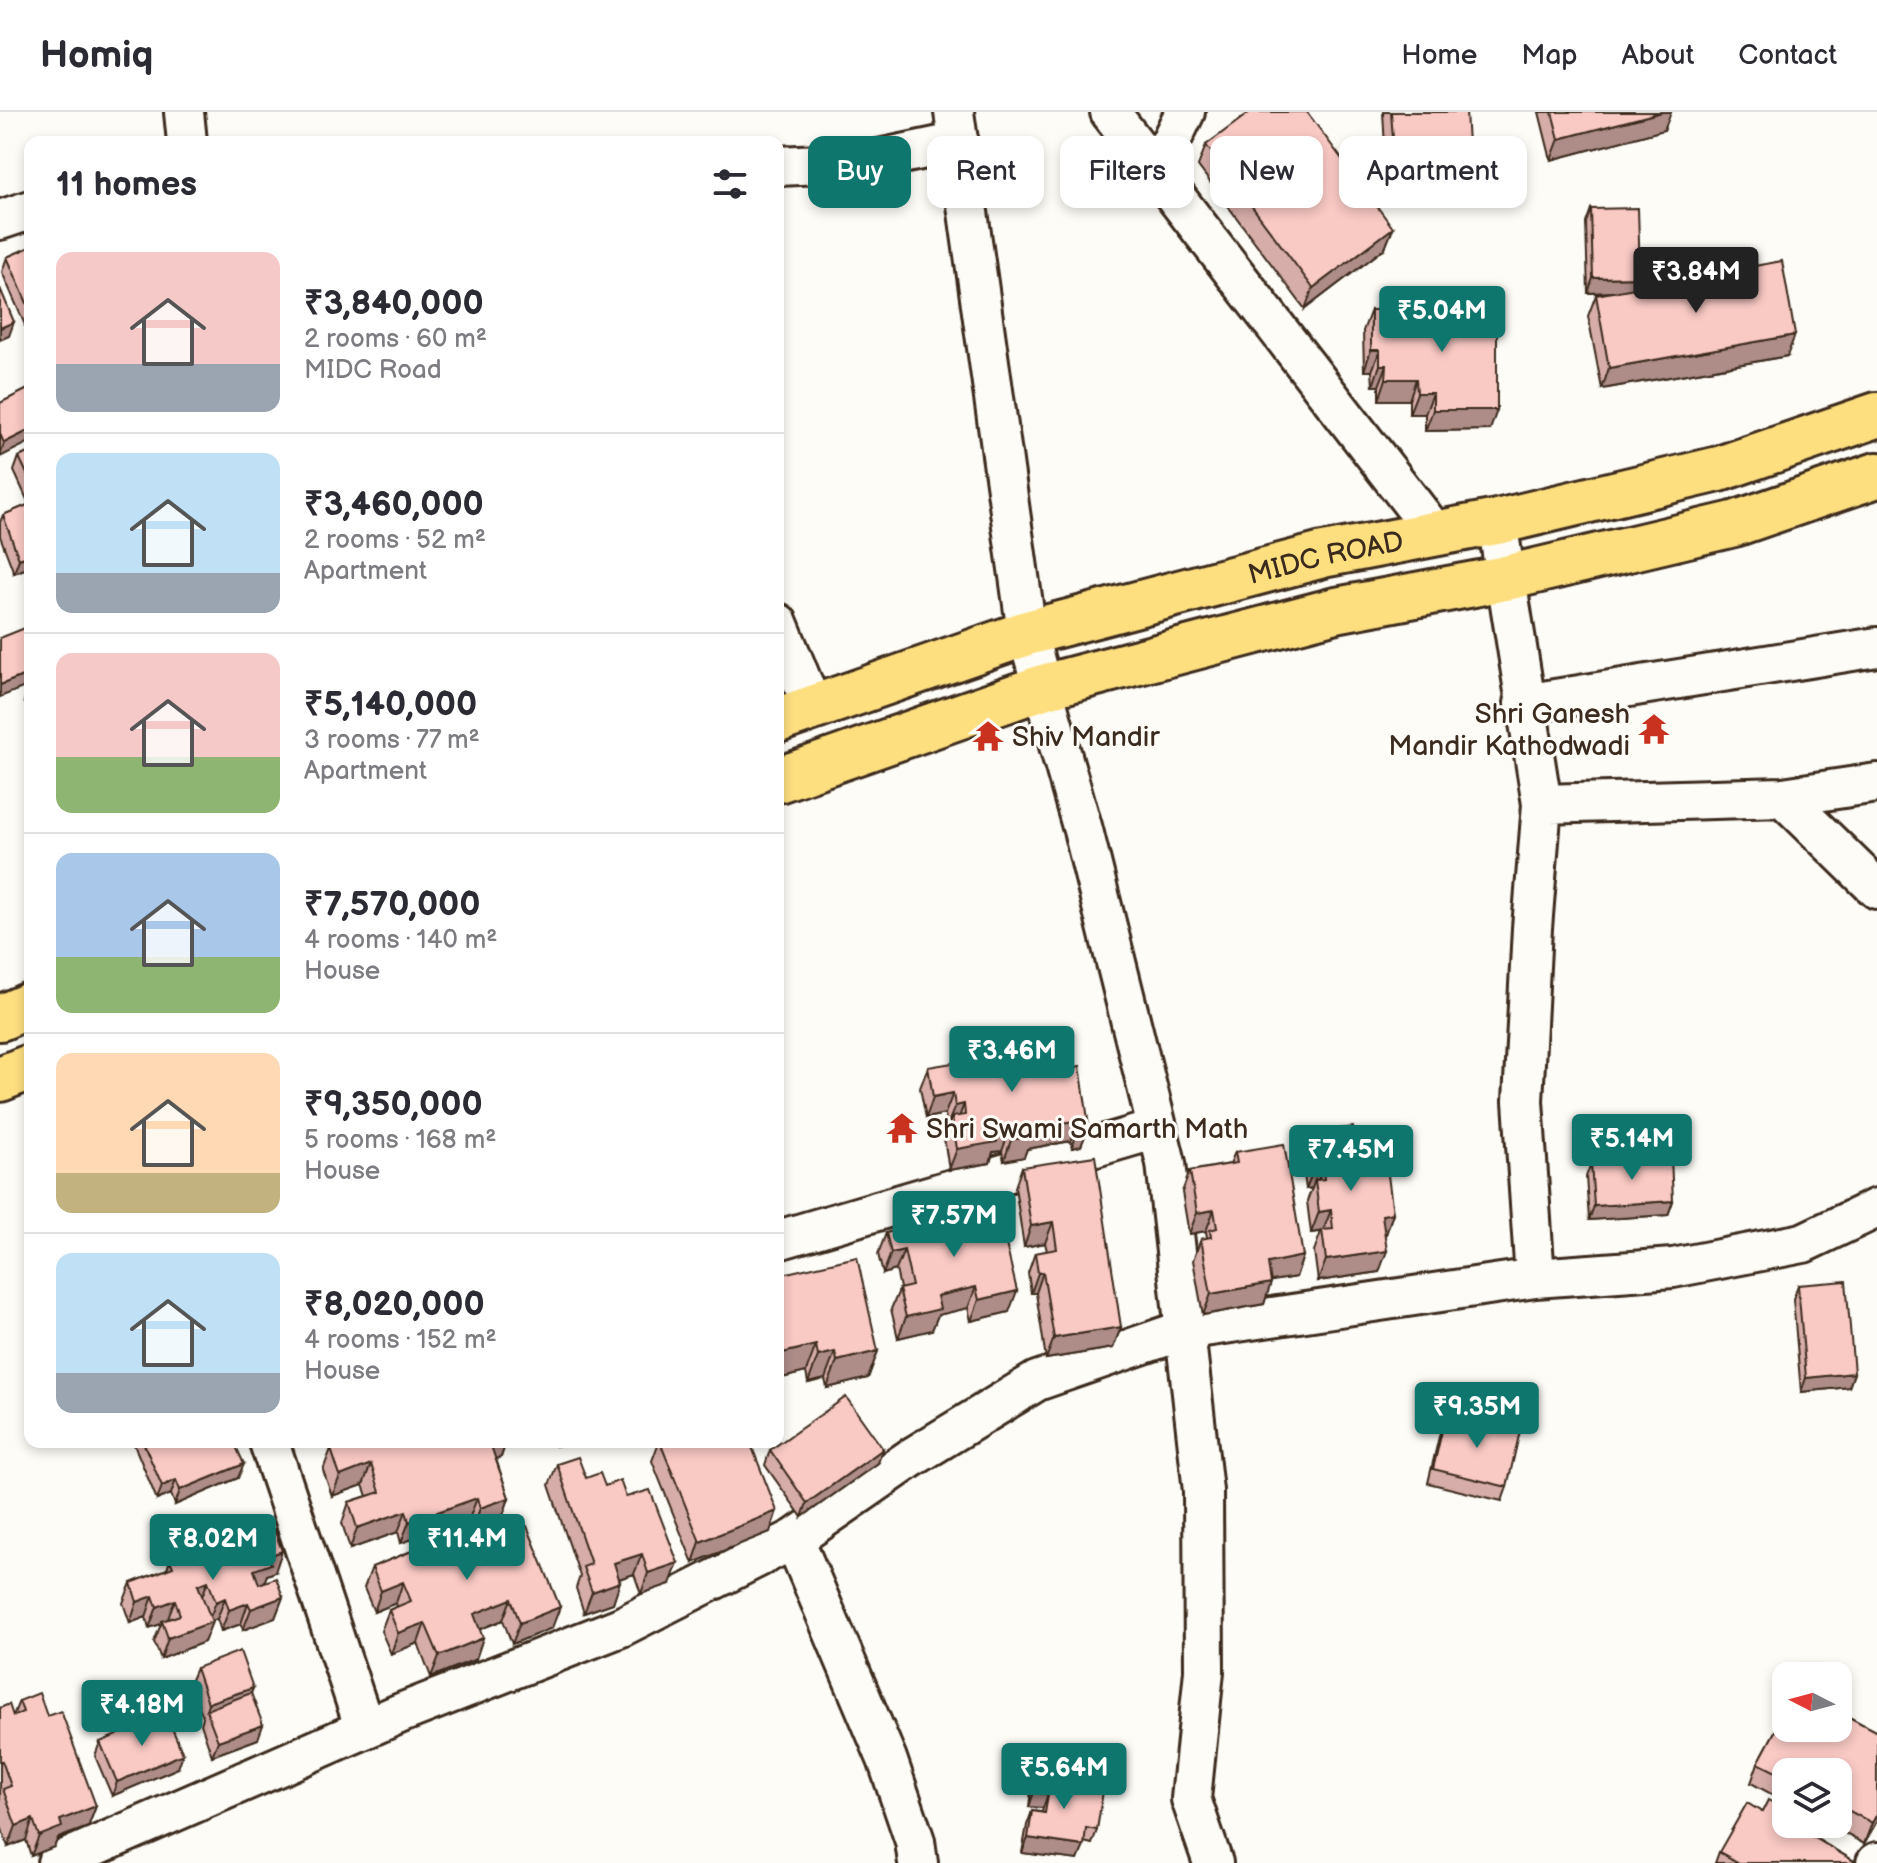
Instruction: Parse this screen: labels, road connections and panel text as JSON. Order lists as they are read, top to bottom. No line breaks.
{"streets":{"main road":["MIDC ROAD"]},"places":{"temple":["Shri Ganesh Mandir Kathodwadi","Shiv Mandir","Shri Swami Samarth Math"]},"north":"left","page":{"header":"Homiq","nav":["Home","Map","About","Contact"],"chip":["Buy","Rent","Filters","New","Apartment"],"heading":"11 homes","list":[{"name":"₹3,840,000","note":"2 rooms · 60 m² · MIDC Road"},{"name":"₹3,460,000","note":"2 rooms · 52 m² · Apartment"},{"name":"₹5,140,000","note":"3 rooms · 77 m² · Apartment"},{"name":"₹7,570,000","note":"4 rooms · 140 m² · House"},{"name":"₹9,350,000","note":"5 rooms · 168 m² · House"},{"name":"₹8,020,000","note":"4 rooms · 152 m² · House"}],"price":["₹3.84M","₹5.04M","₹3.46M","₹5.14M","₹7.45M","₹7.57M","₹9.35M","₹8.02M","₹11.4M","₹4.18M","₹5.64M"]}}
